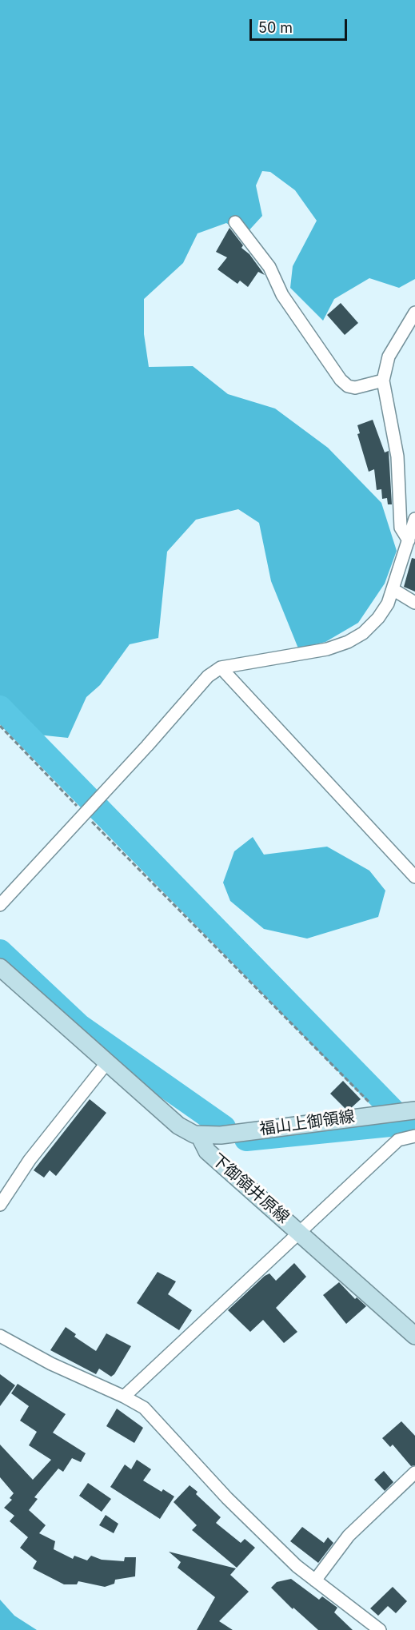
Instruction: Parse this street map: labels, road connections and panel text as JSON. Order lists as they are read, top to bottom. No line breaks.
{"streets":{"main road":["福山上御領線","下御領井原線"]},"crossings":[["福山上御領線","下御領井原線"]],"scale_bar":"50 m"}
